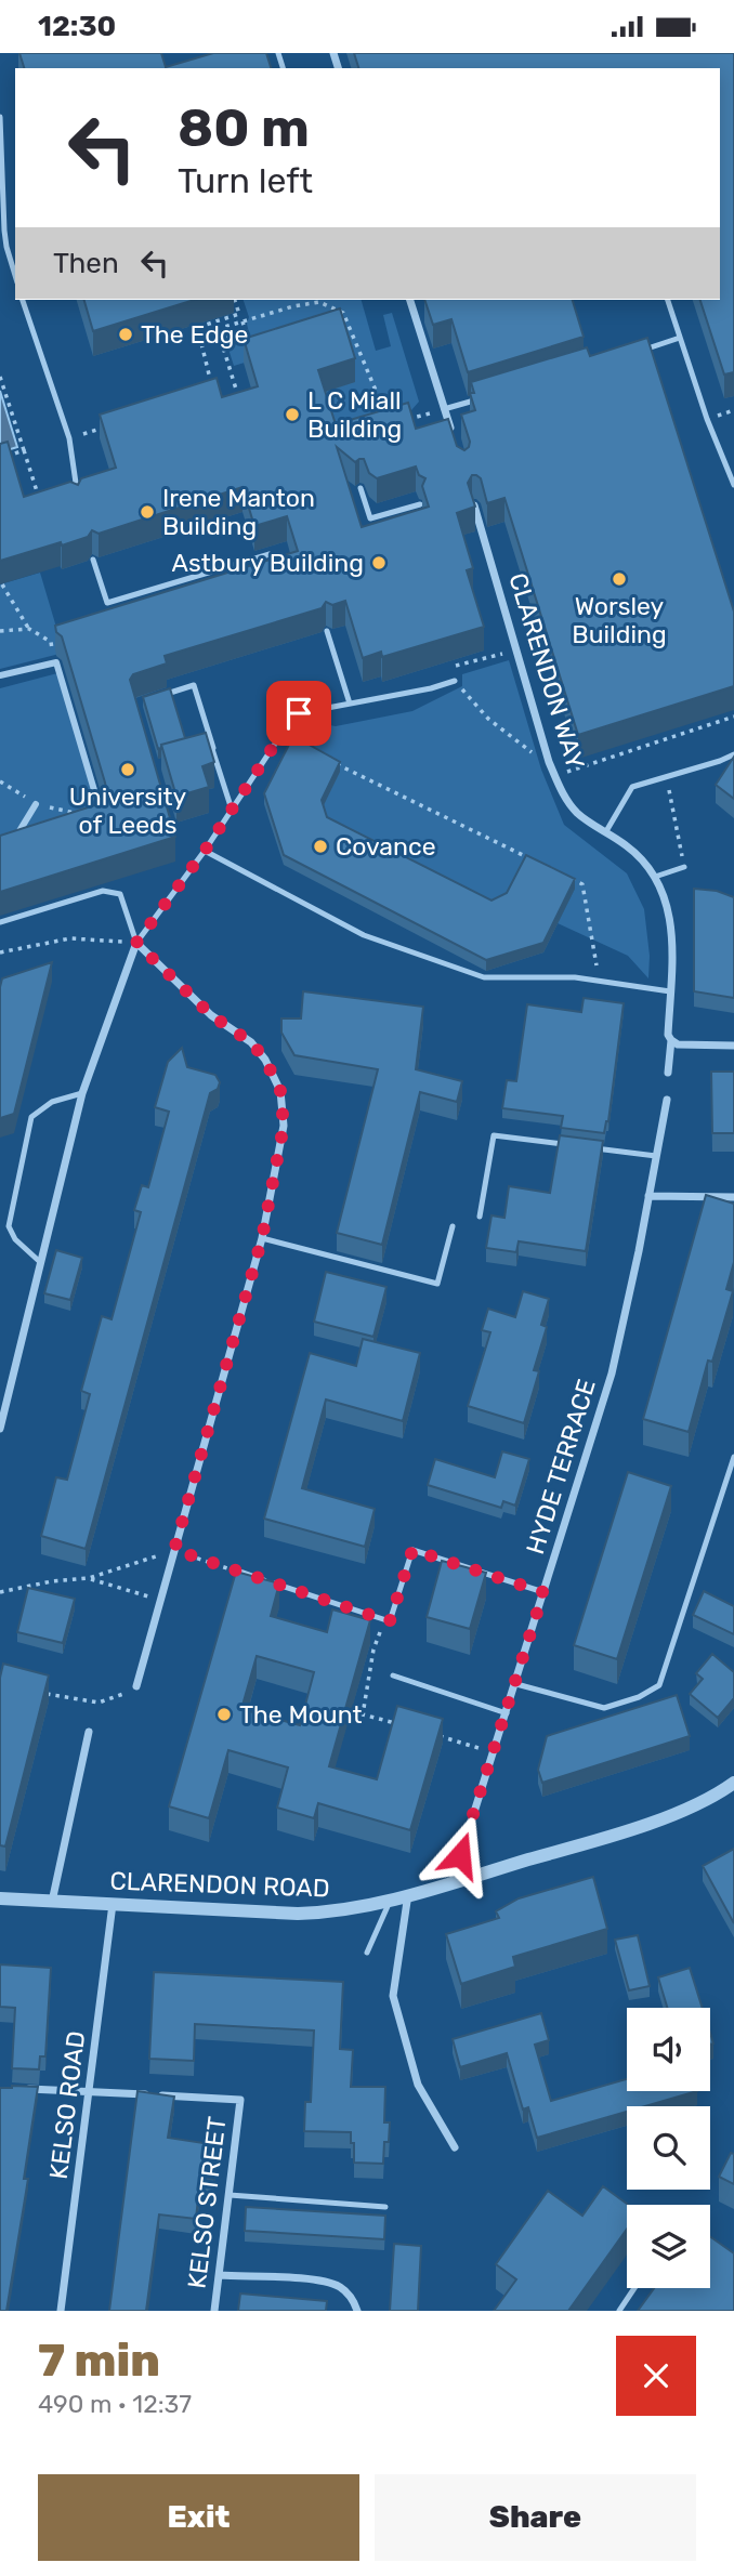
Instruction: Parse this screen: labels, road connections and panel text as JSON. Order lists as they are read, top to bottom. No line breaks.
{"streets":{"street":["CLARENDON WAY","HYDE TERRACE","CLARENDON ROAD","KELSO ROAD","KELSO STREET"]},"crossings":[["HYDE TERRACE","CLARENDON ROAD"],["CLARENDON ROAD","KELSO ROAD"],["KELSO ROAD","KELSO STREET"]],"places":["The Edge","L C Miall Building","Irene Manton Building","Astbury Building","Worsley Building","University of Leeds","Covance","The Mount"],"page":{"status":"12:30","turn":["80 m","Turn left"],"then":"Then","heading":["7 min","490 m · 12:37"],"buttons":["Exit","Share"]}}
